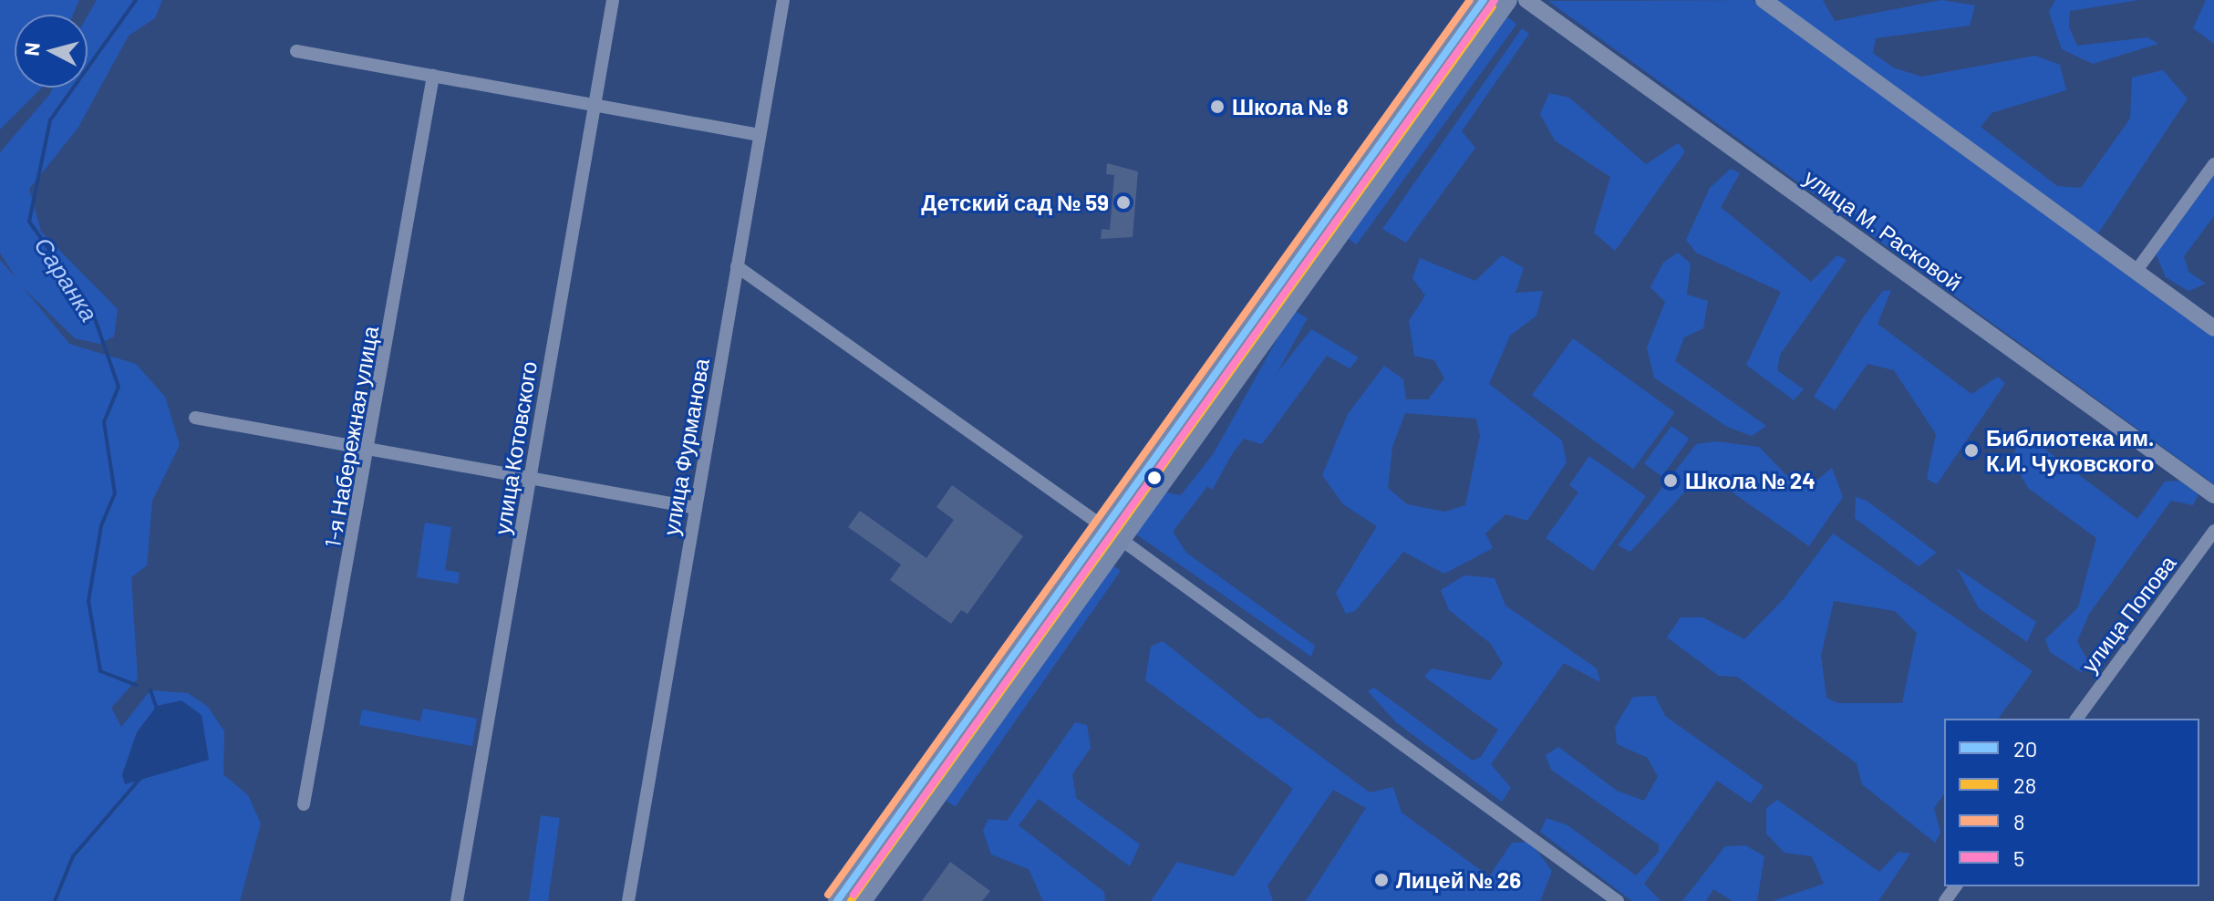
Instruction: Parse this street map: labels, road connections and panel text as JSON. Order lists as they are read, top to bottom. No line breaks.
{"streets":{"street":["улица М. Расковой","1-я Набережная улица","улица Фурманова","улица Котовского","улица Попова"]},"water":["Саранка"],"places":["Школа № 8","Детский сад № 59","Библиотека им. К.И. Чуковского","Школа № 24","Лицей № 26"],"lines":["transit line 20","transit line 8","transit line 5","transit line 28"],"legend":["20","28","8","5"],"north":"left"}
